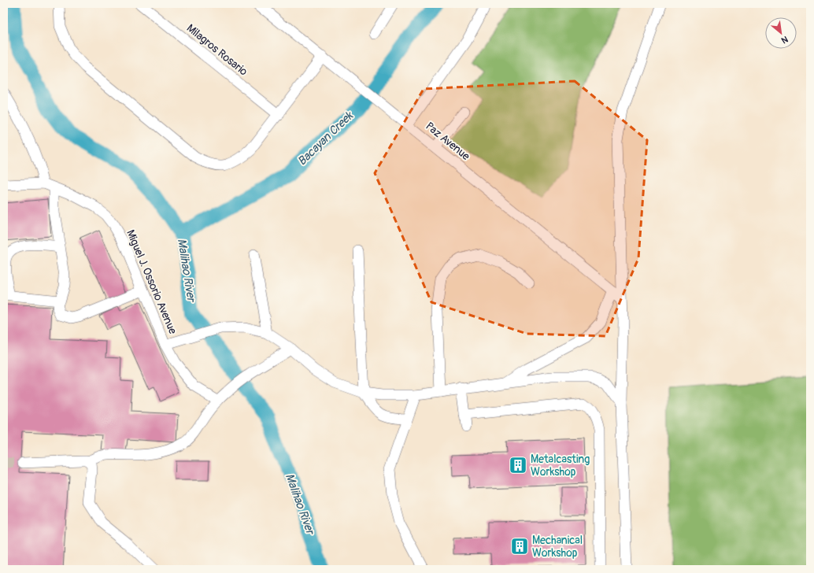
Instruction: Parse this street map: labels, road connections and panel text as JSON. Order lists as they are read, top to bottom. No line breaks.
{"streets":{"street":["Milagros Rosario","Paz Avenue","Miguel J. Ossorio Avenue"]},"water":["Bacayan Creek","Malihao River"],"places":{"building":["Metalcasting Workshop","Mechanical Workshop"]},"north":"bottom right"}
